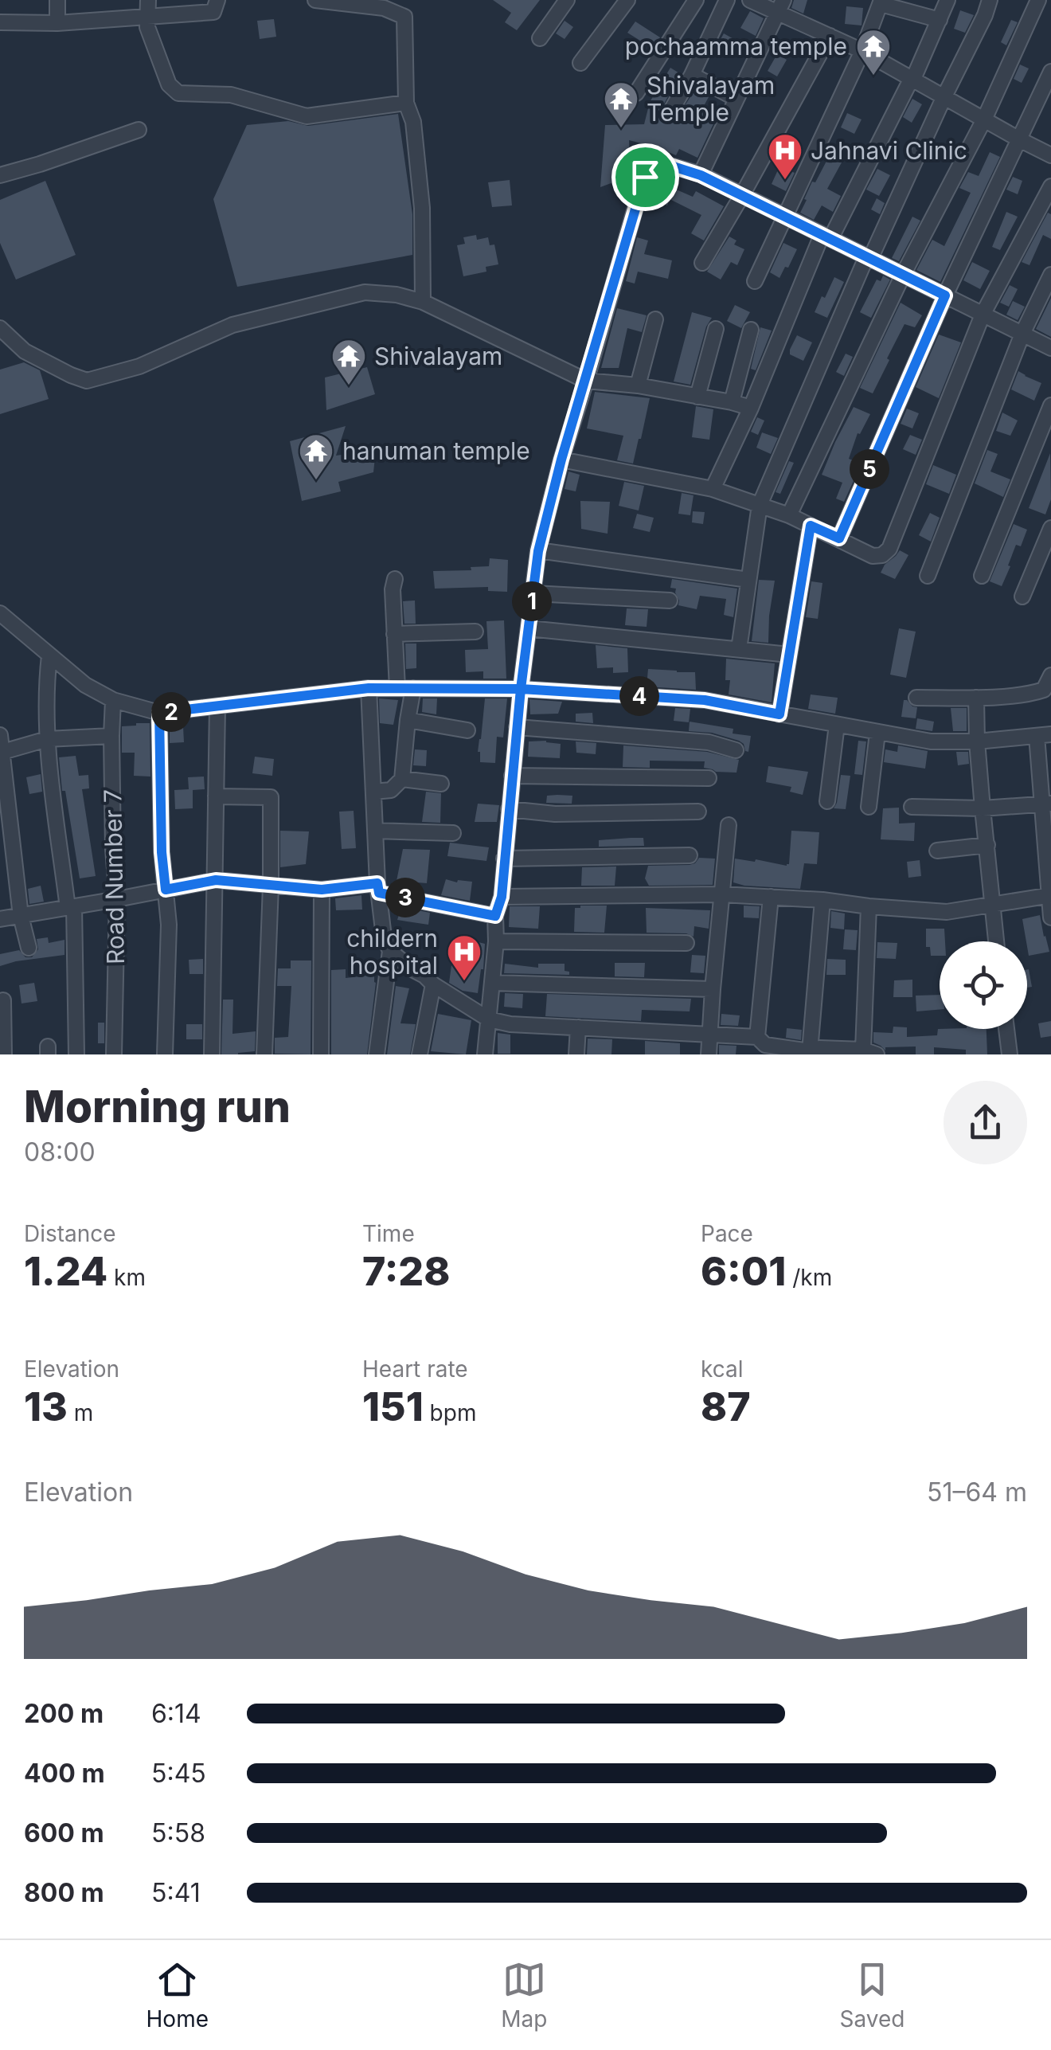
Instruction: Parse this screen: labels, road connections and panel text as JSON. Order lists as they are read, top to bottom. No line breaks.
{"streets":{"street":["Road Number 7"]},"places":{"temple":["pochaamma temple","Shivalayam Temple","Shivalayam","hanuman temple"],"hospital":["Jahnavi Clinic","childern hospital"]},"page":{"pins":["5","1","4","2","3"],"heading":["Morning run","08:00"],"stats":[["Distance","1.24 km"],["Time","7:28"],["Pace","6:01 /km"],["Elevation","13 m"],["Heart rate","151 bpm"],["kcal","87"]],"chart":["Elevation","51–64 m"],"list":[{"name":"200 m","note":"6:14"},{"name":"400 m","note":"5:45"},{"name":"600 m","note":"5:58"},{"name":"800 m","note":"5:41"}],"tabs":["Home","Map","Saved"]}}
